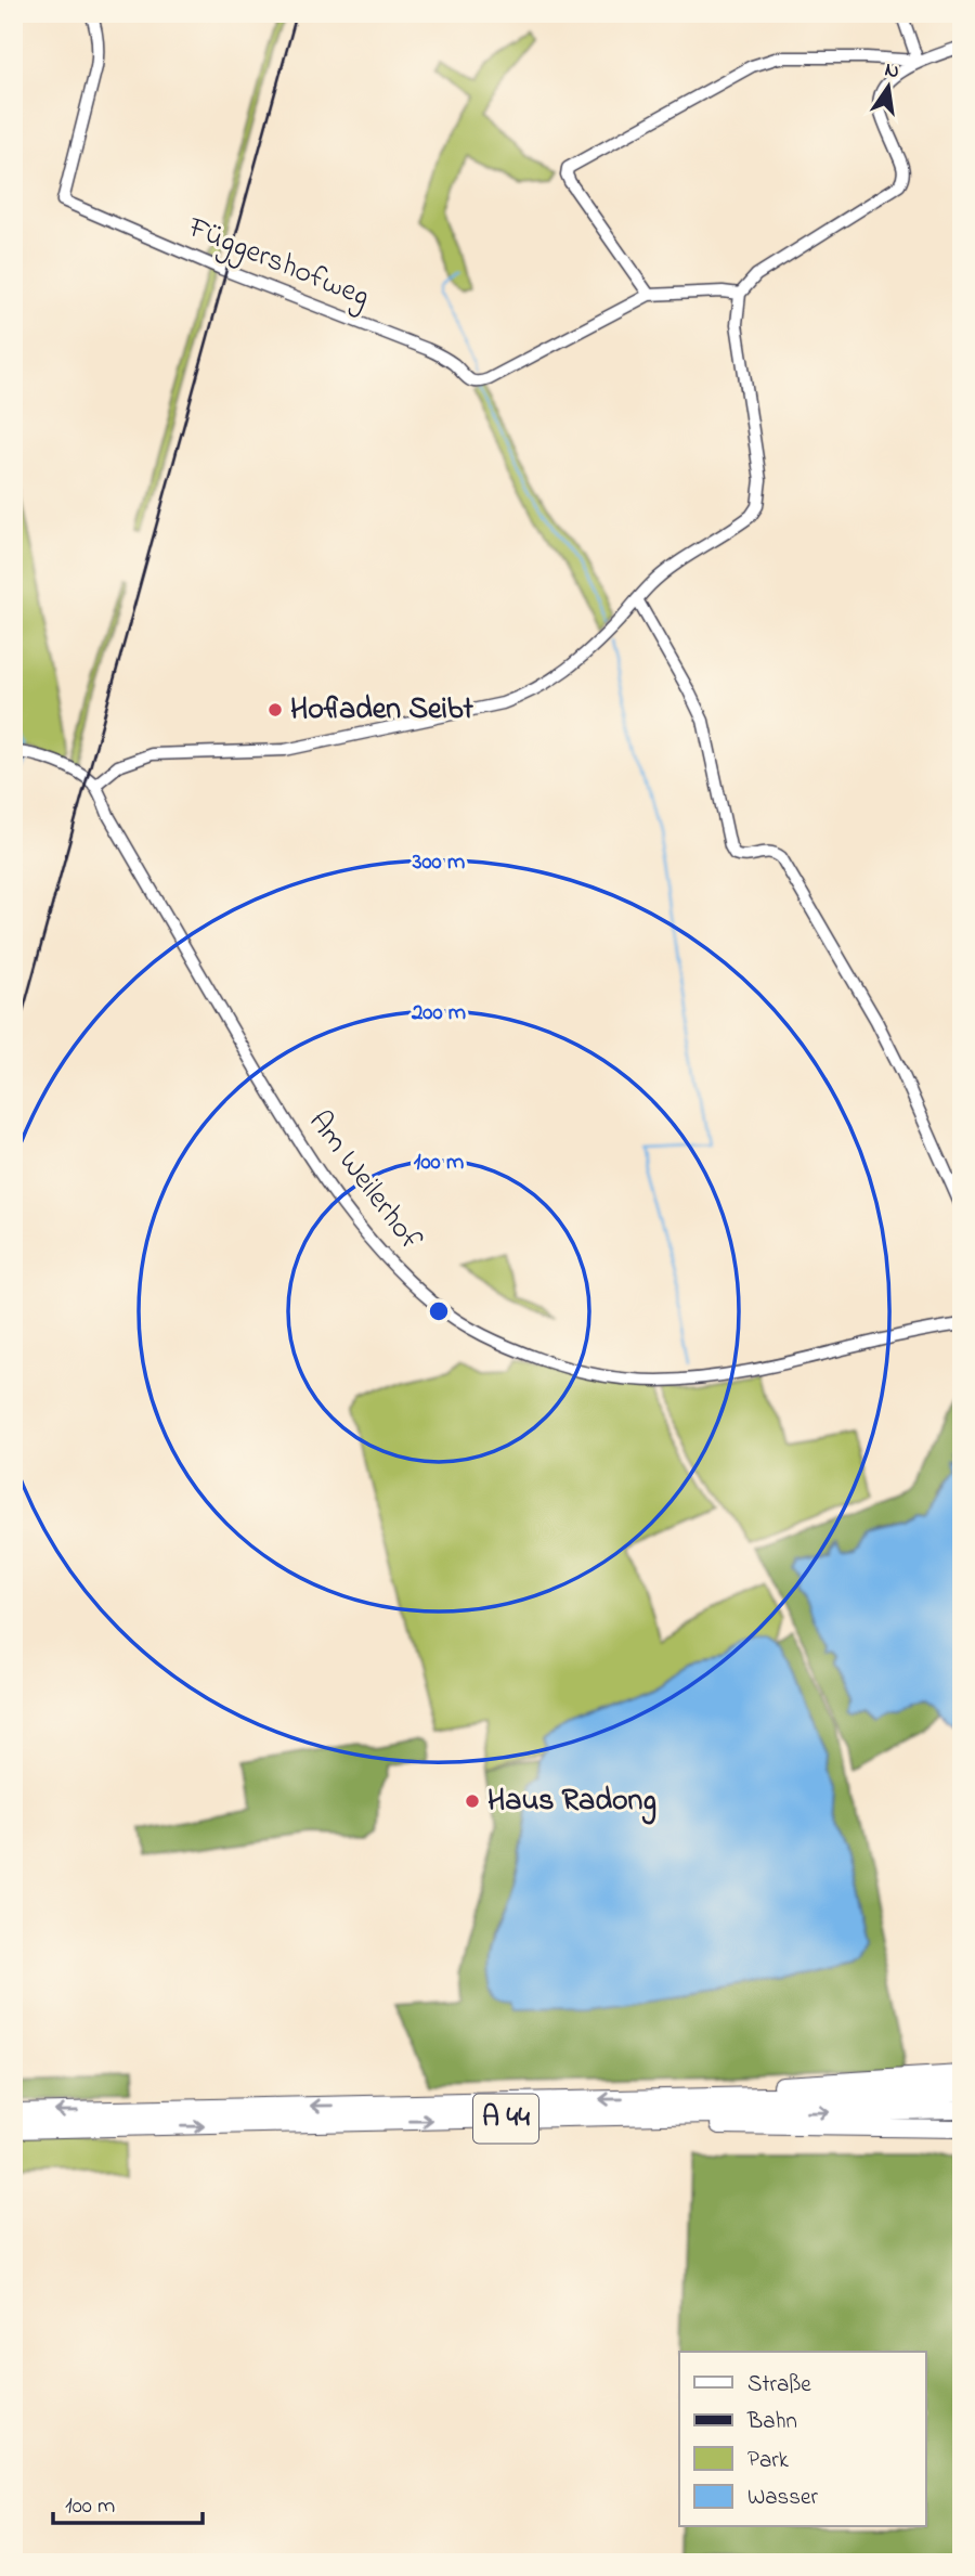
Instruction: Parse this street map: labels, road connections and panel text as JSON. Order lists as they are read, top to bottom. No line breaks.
{"streets":{"highway":["A 44"],"street":["Függershofweg","Am Weilerhof"]},"places":["Hofladen Seibt","Haus Radong"],"legend":["Straße","Bahn","Park","Wasser"],"scale_bar":"100 m","north":"top","rings":["300 m","200 m","100 m"]}
